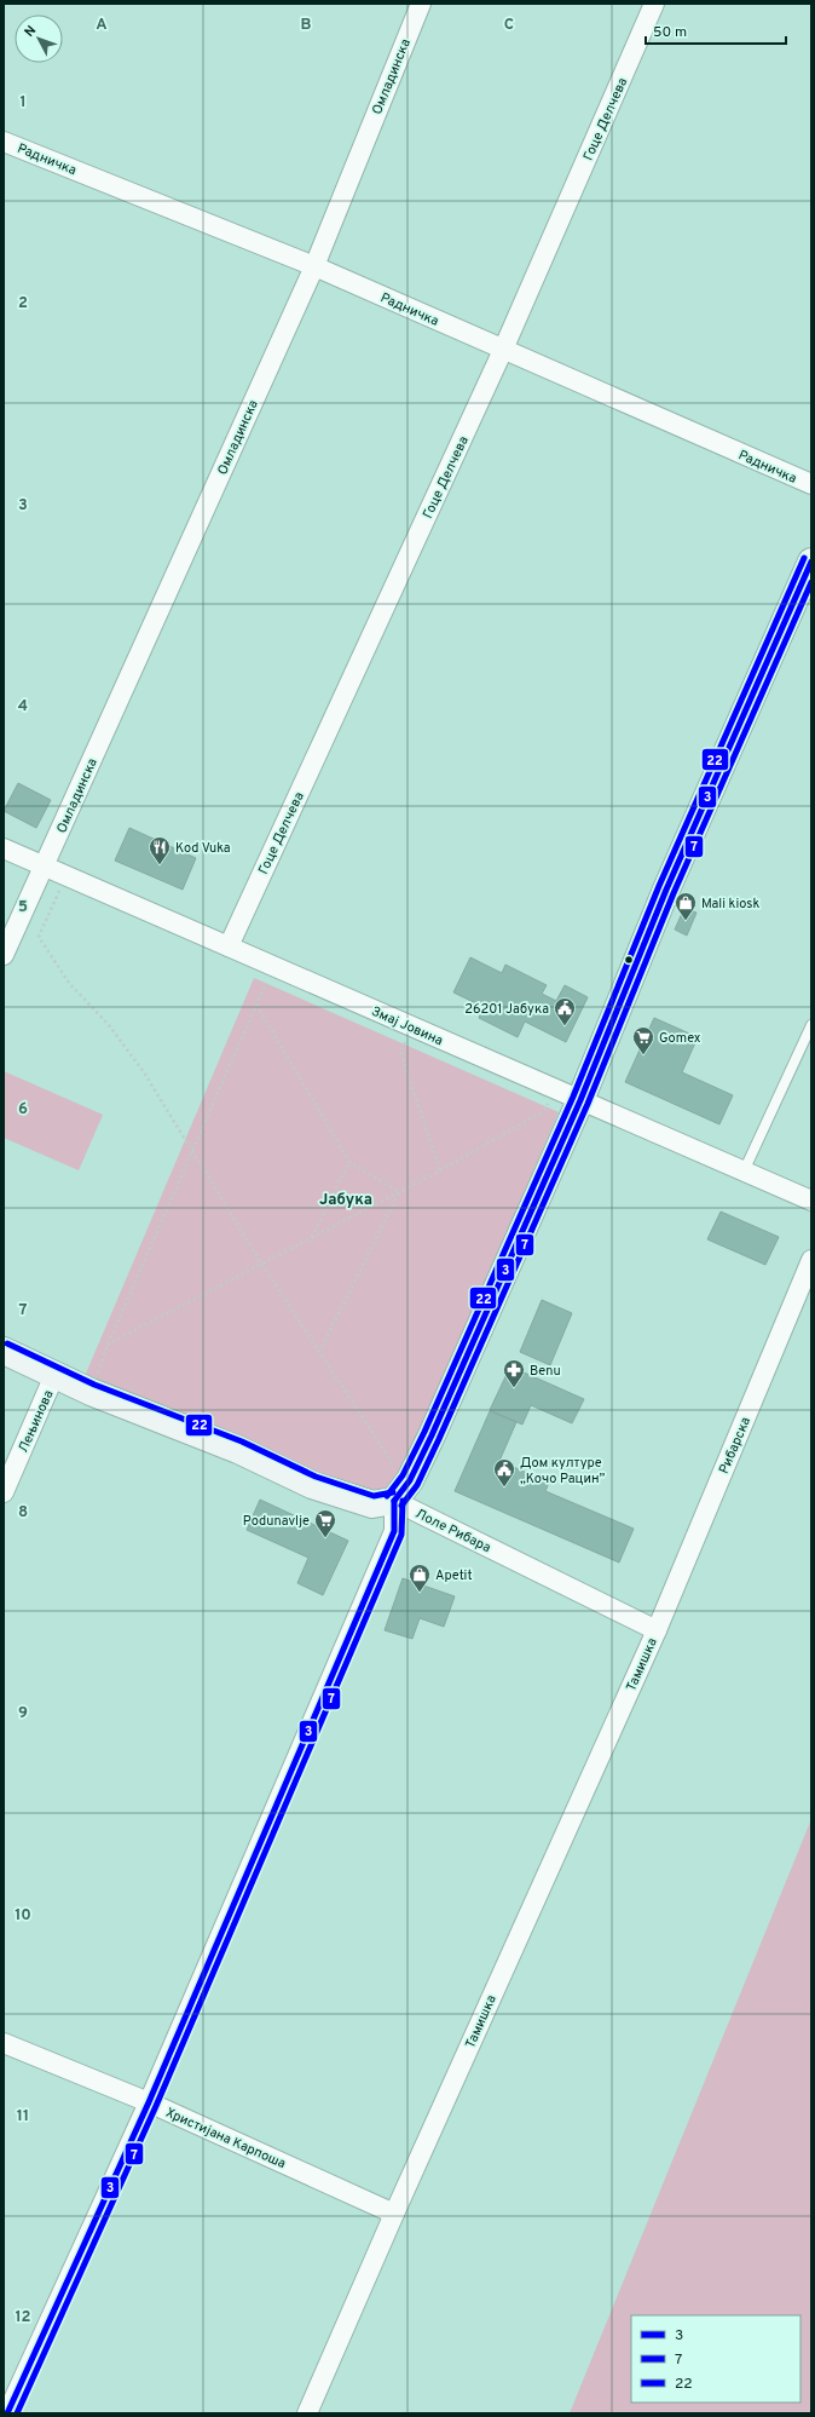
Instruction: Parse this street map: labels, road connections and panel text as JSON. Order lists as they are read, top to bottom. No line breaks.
{"streets":{"street":["Омладинска","Гоце Делчева","Радничка","Змај Јовина","Лењинова","Рибарска","Лоле Рибара","Тамишка","Христијана Карпоша"]},"crossings":[["Омладинска","Радничка"],["Омладинска","Змај Јовина"],["Гоце Делчева","Радничка"],["Гоце Делчева","Змај Јовина"],["Рибарска","Лоле Рибара"],["Рибарска","Тамишка"],["Лоле Рибара","Тамишка"],["Тамишка","Христијана Карпоша"]],"districts":["Јабука"],"places":{"restaurant":["Kod Vuka"],"shop":["Mali kiosk","Apetit"],"public building":["26201 Јабука","Дом културе „Кочо Рацин”"],"supermarket":["Gomex","Podunavlje"],"pharmacy":["Benu"]},"lines":["transit line 22","transit line 3","transit line 7"],"legend":["3","7","22"],"scale_bar":"50 m","north":"top left","grid":{"columns":["A","B","C"],"rows":["1","2","3","4","5","6","7","8","9","10","11","12"]}}
